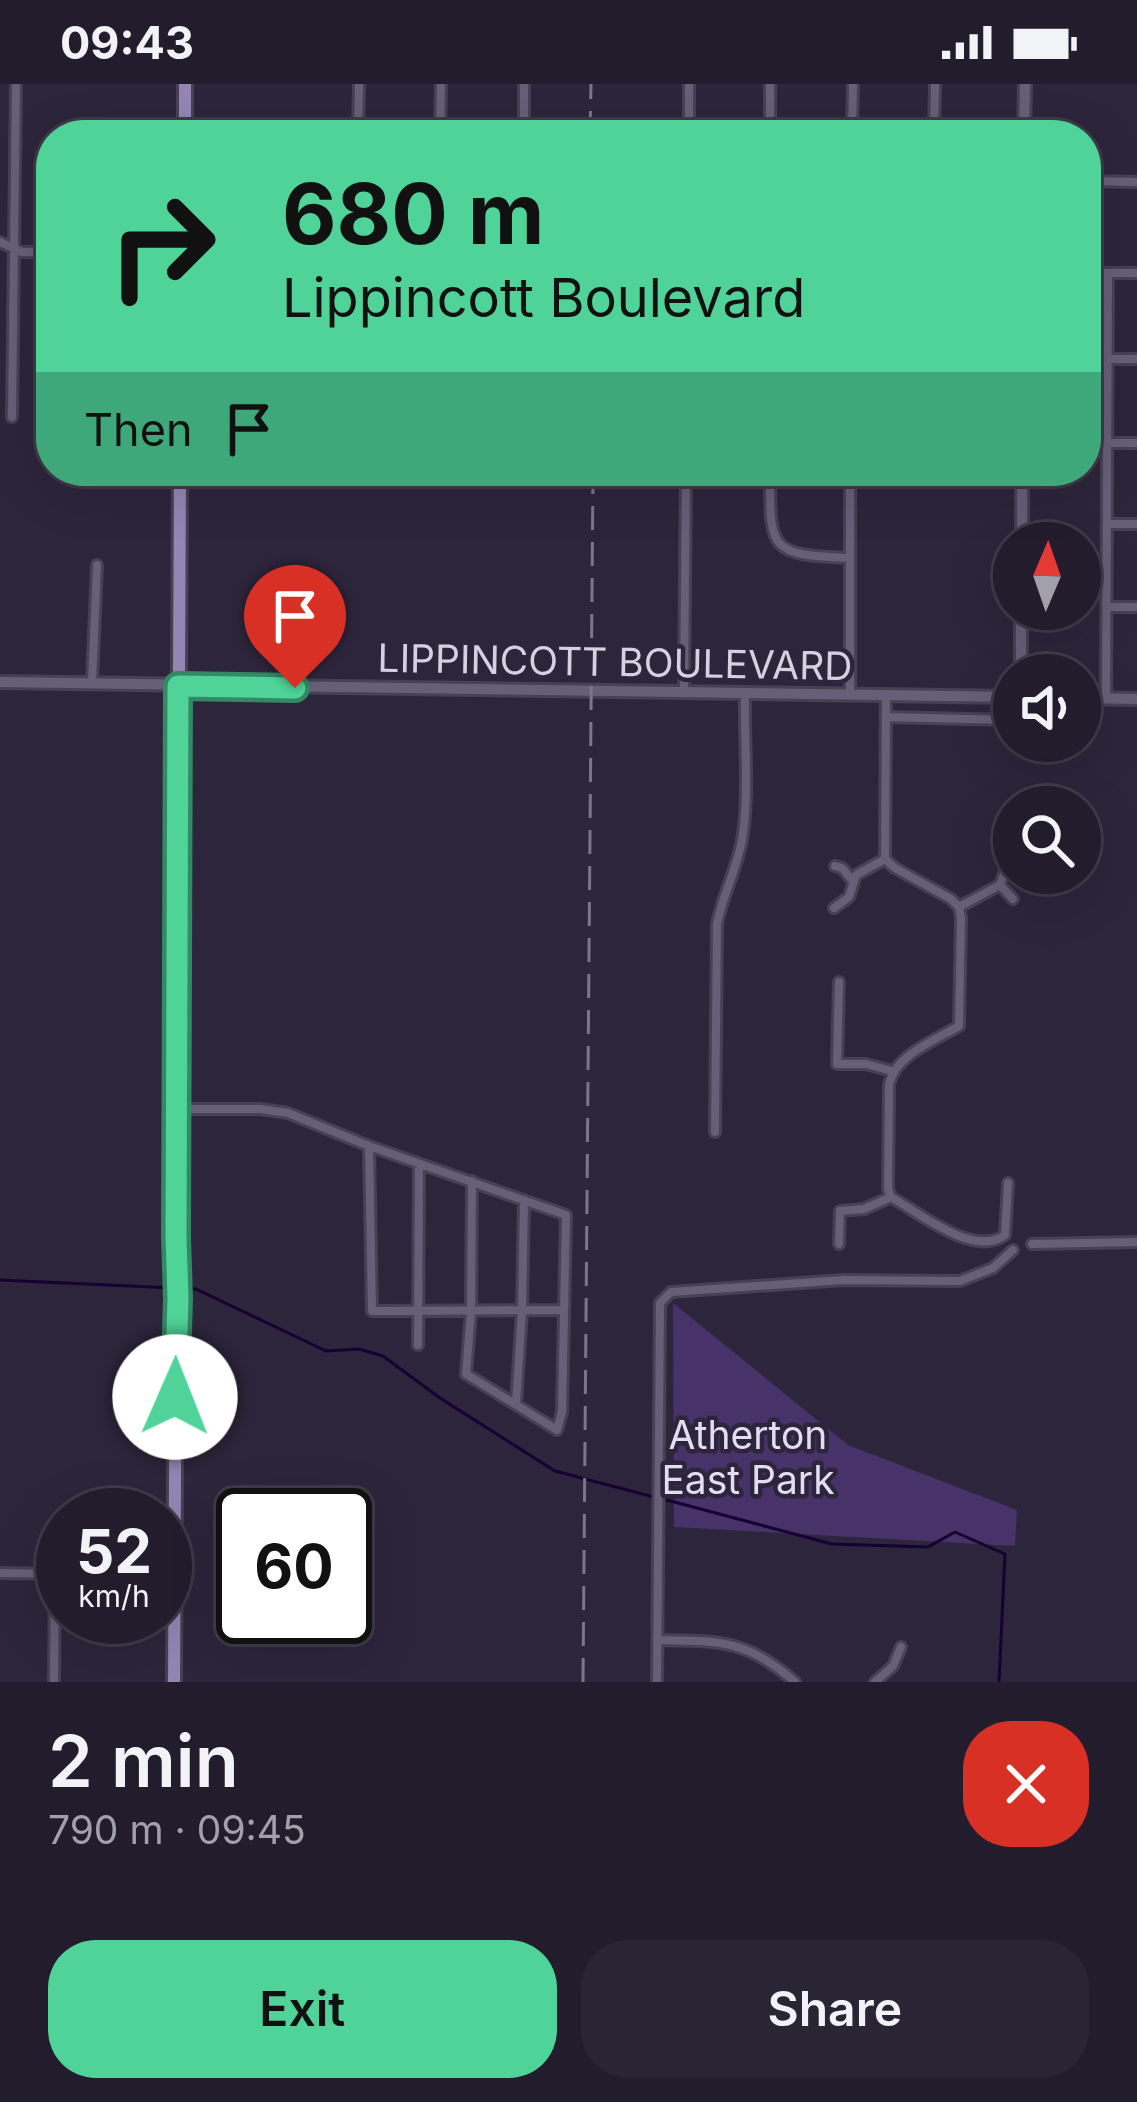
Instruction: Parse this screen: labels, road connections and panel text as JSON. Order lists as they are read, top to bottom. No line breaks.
{"streets":{"street":["LIPPINCOTT BOULEVARD"]},"parks":["Atherton East Park"],"north":"top","page":{"status":"09:43","turn":["680 m","Lippincott Boulevard"],"then":"Then","speed":"52 km/h","limit":"60","heading":["2 min","790 m · 09:45"],"buttons":["Exit","Share"]}}
